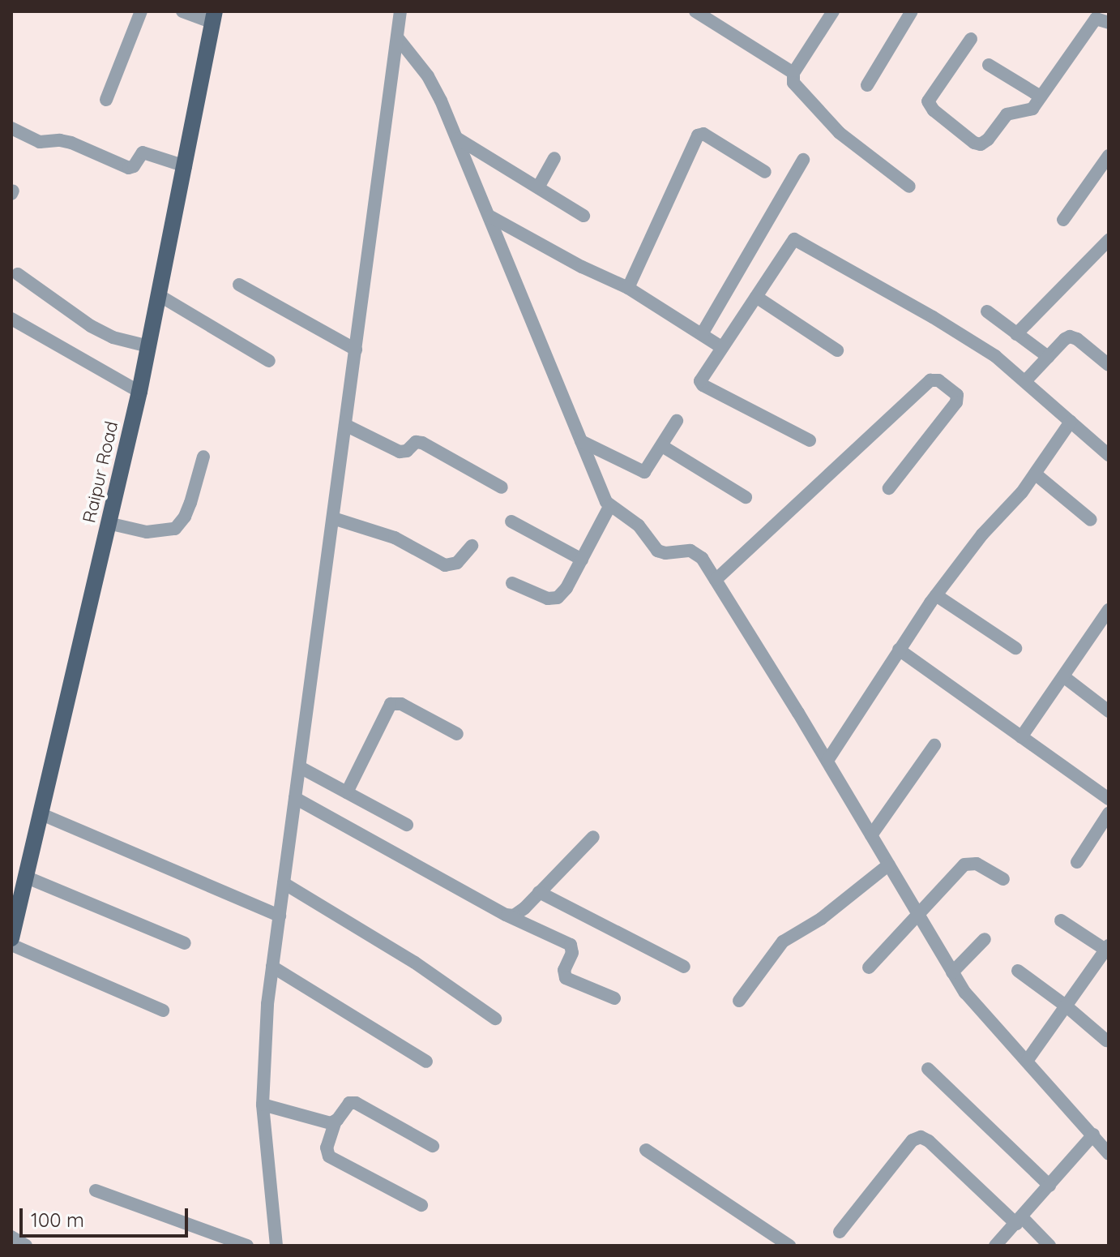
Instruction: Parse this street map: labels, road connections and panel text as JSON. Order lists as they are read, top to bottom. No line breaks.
{"streets":{"main road":["Raipur Road"]},"scale_bar":"100 m"}
